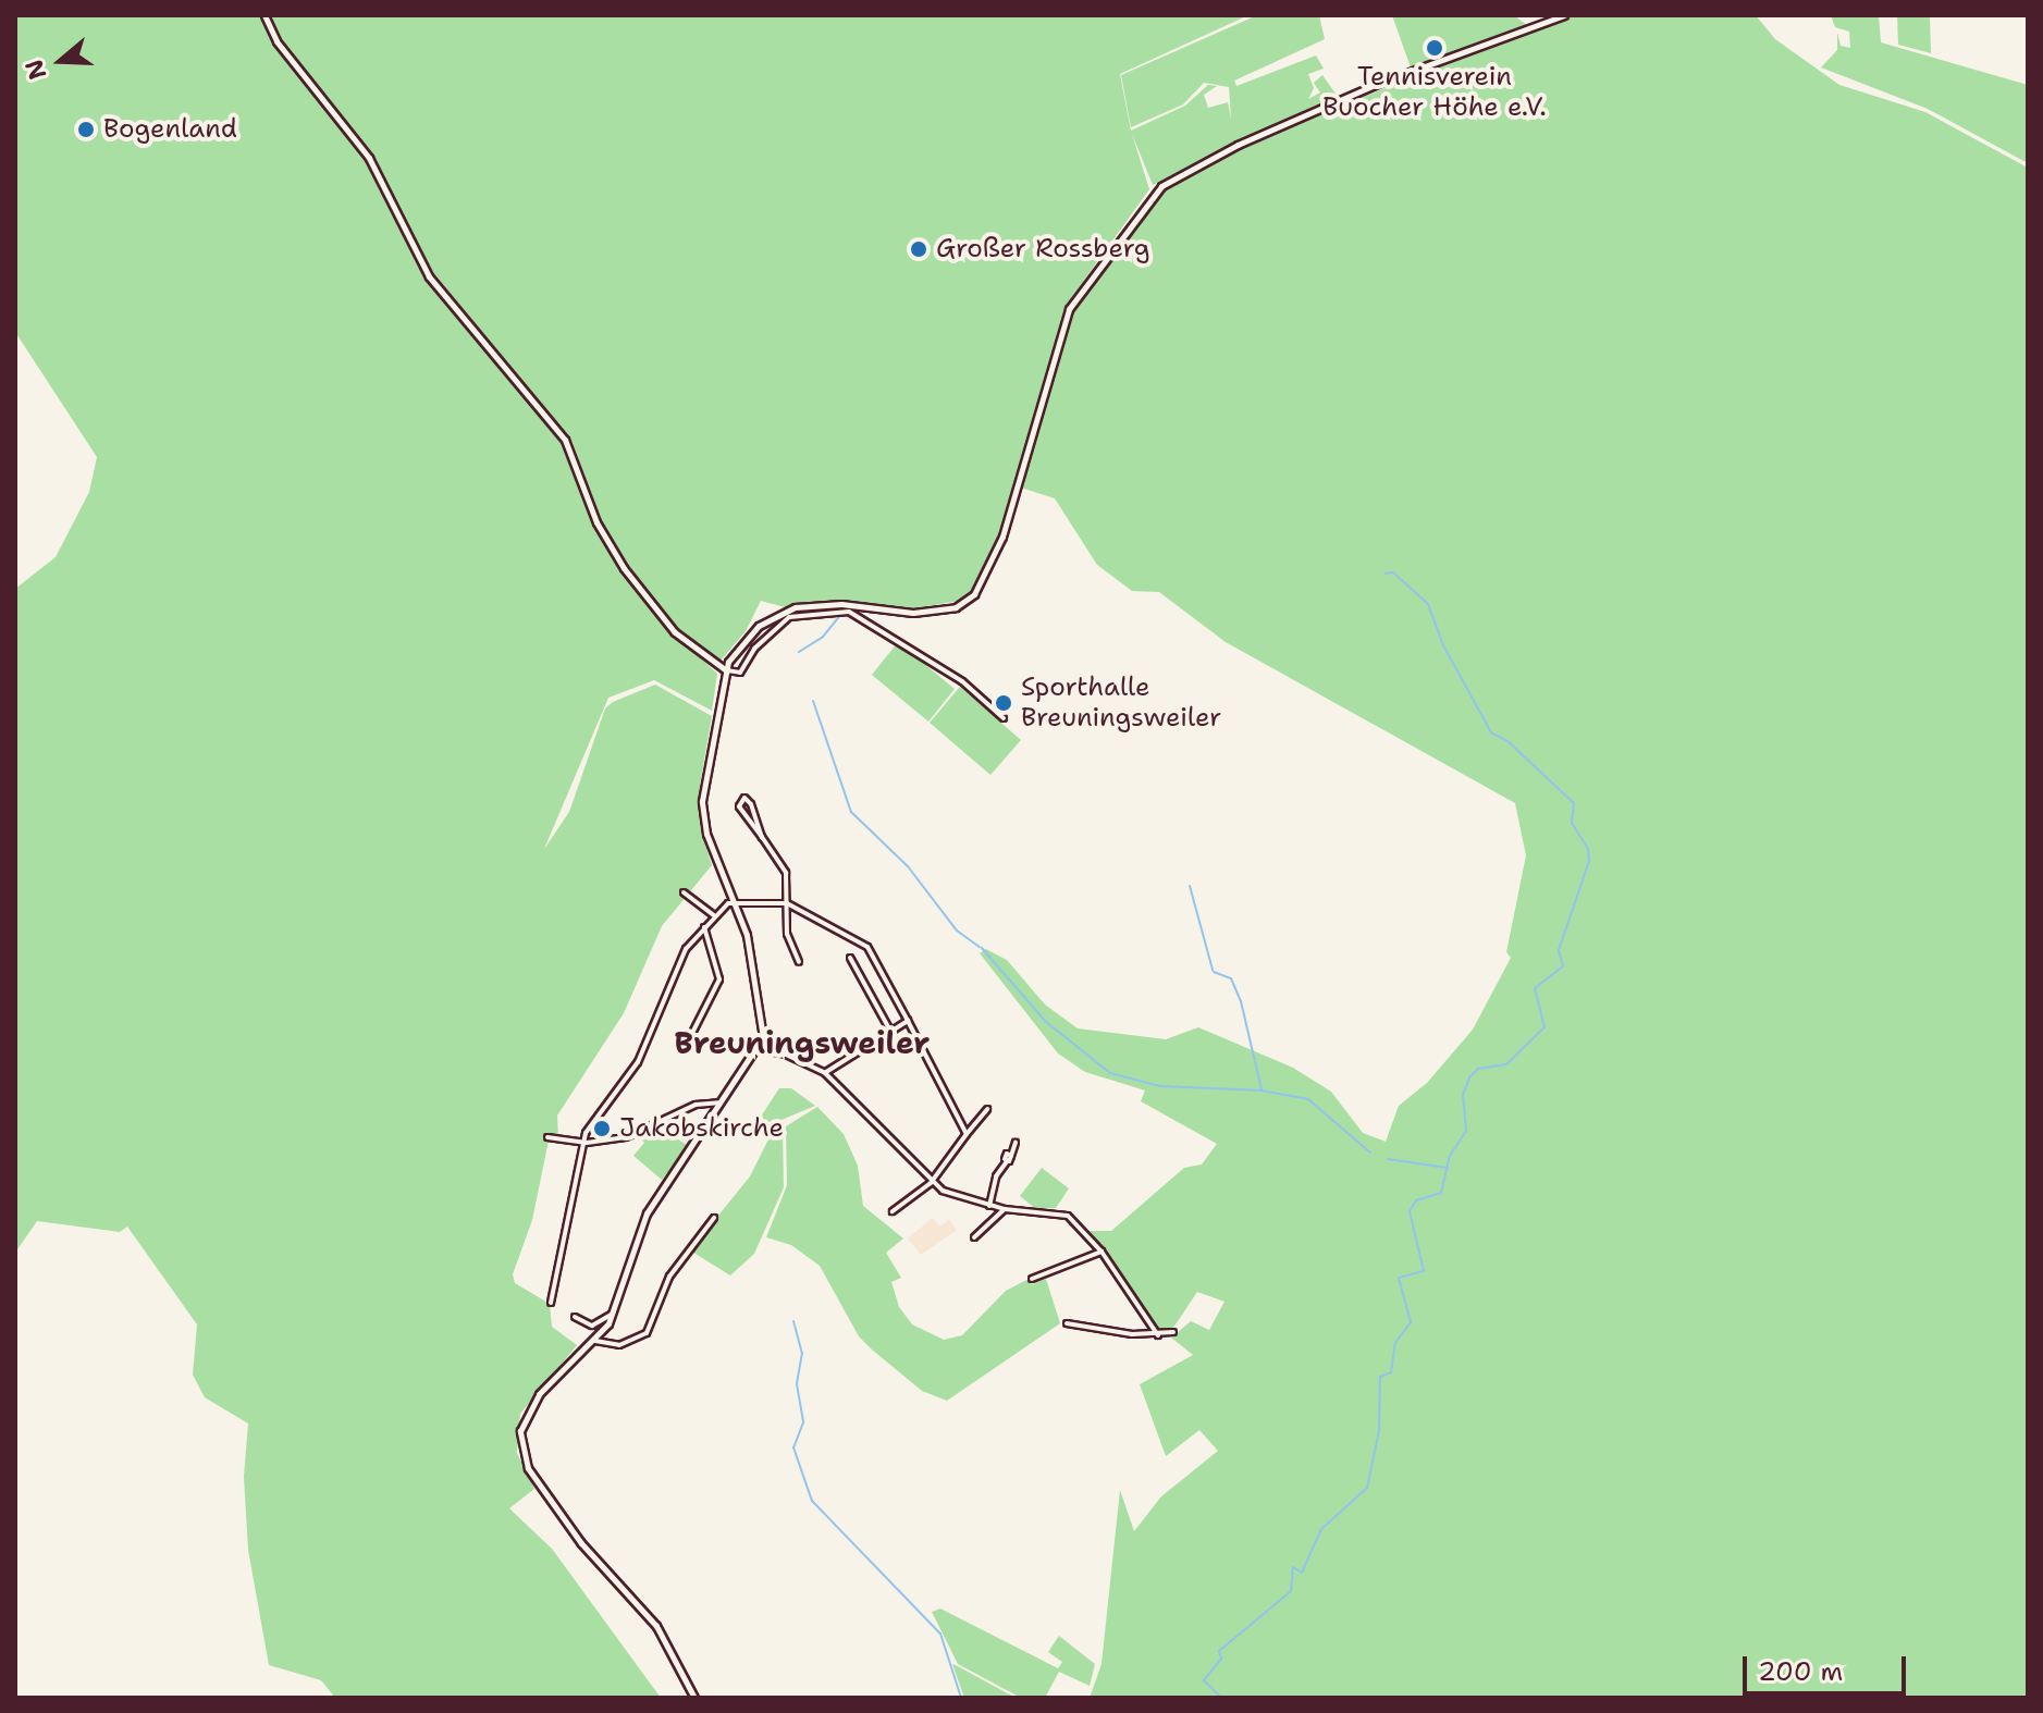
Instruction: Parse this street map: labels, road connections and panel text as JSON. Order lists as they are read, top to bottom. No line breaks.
{"districts":["Breuningsweiler"],"places":["Tennisverein Buocher Höhe e.V.","Bogenland","Großer Rossberg","Sporthalle Breuningsweiler","Jakobskirche"],"scale_bar":"200 m","north":"left"}
